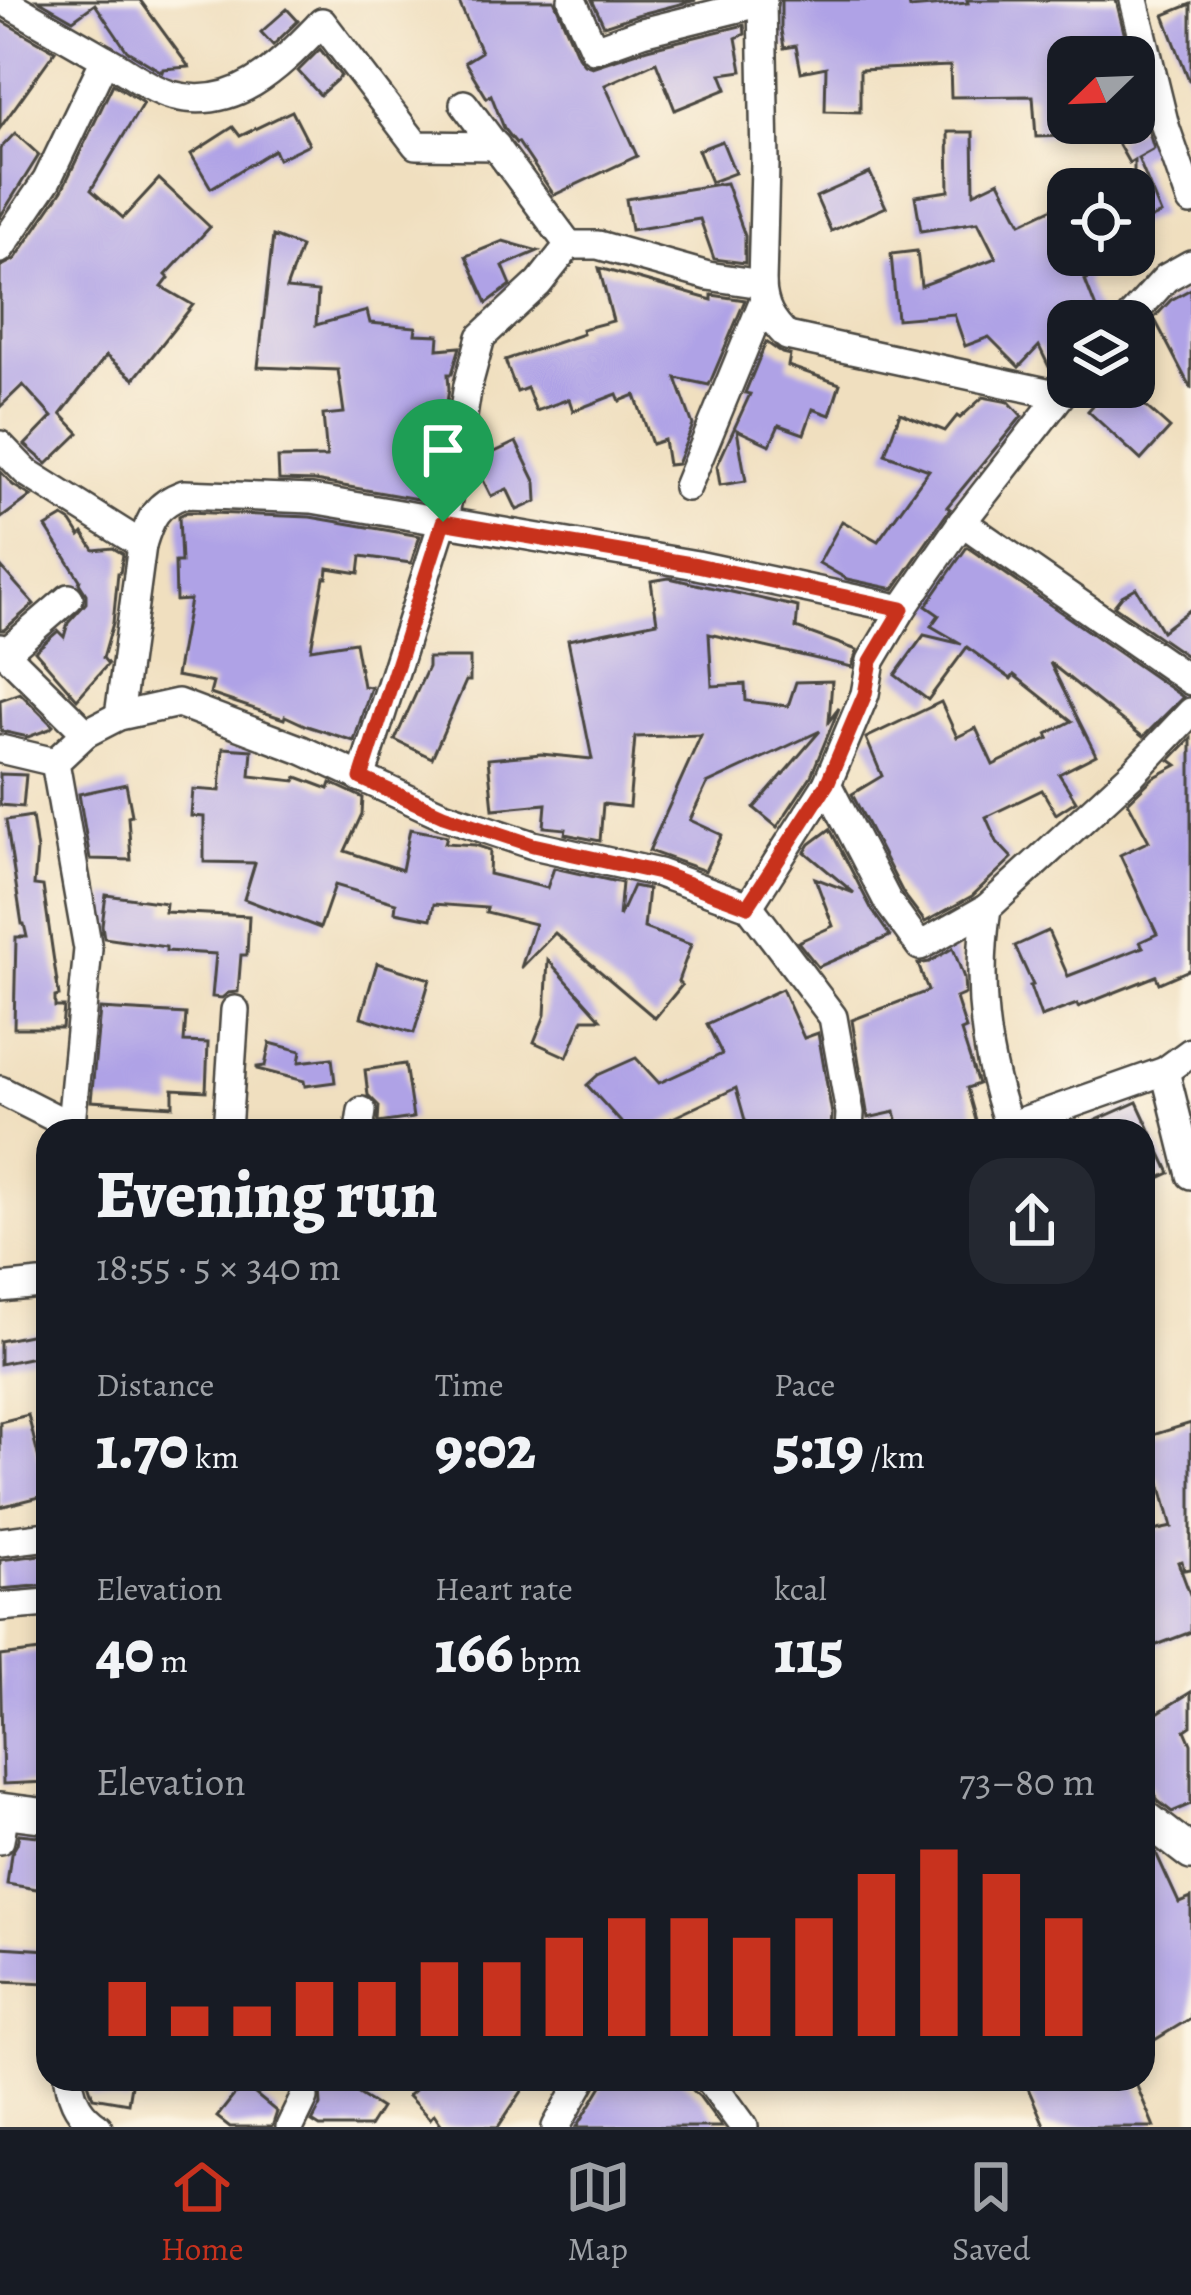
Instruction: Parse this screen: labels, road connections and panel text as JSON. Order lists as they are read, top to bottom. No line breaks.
{"north":"bottom left","page":{"heading":["Evening run","18:55 · 5 × 340 m"],"stats":[["Distance","1.70 km"],["Time","9:02"],["Pace","5:19 /km"],["Elevation","40 m"],["Heart rate","166 bpm"],["kcal","115"]],"chart":["Elevation","73–80 m"],"tabs":["Home","Map","Saved"]}}
